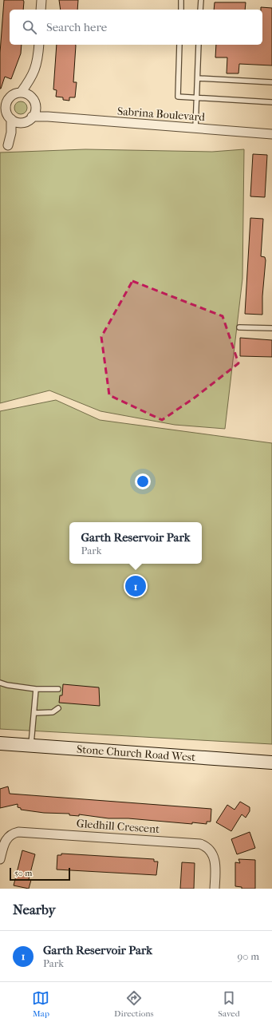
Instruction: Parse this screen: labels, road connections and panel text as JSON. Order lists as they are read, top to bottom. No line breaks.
{"streets":{"main road":["Stone Church Road West"],"street":["Sabrina Boulevard","Gledhill Crescent"]},"scale_bar":"50 m","page":{"search":"Search here","popup":["Garth Reservoir Park","Park"],"pins":"1","scale":"50 m","heading":"Nearby","list":[{"mark":"1","name":"Garth Reservoir Park","note":"Park","value":"90 m"}],"nav":["Map","Directions","Saved"]}}
